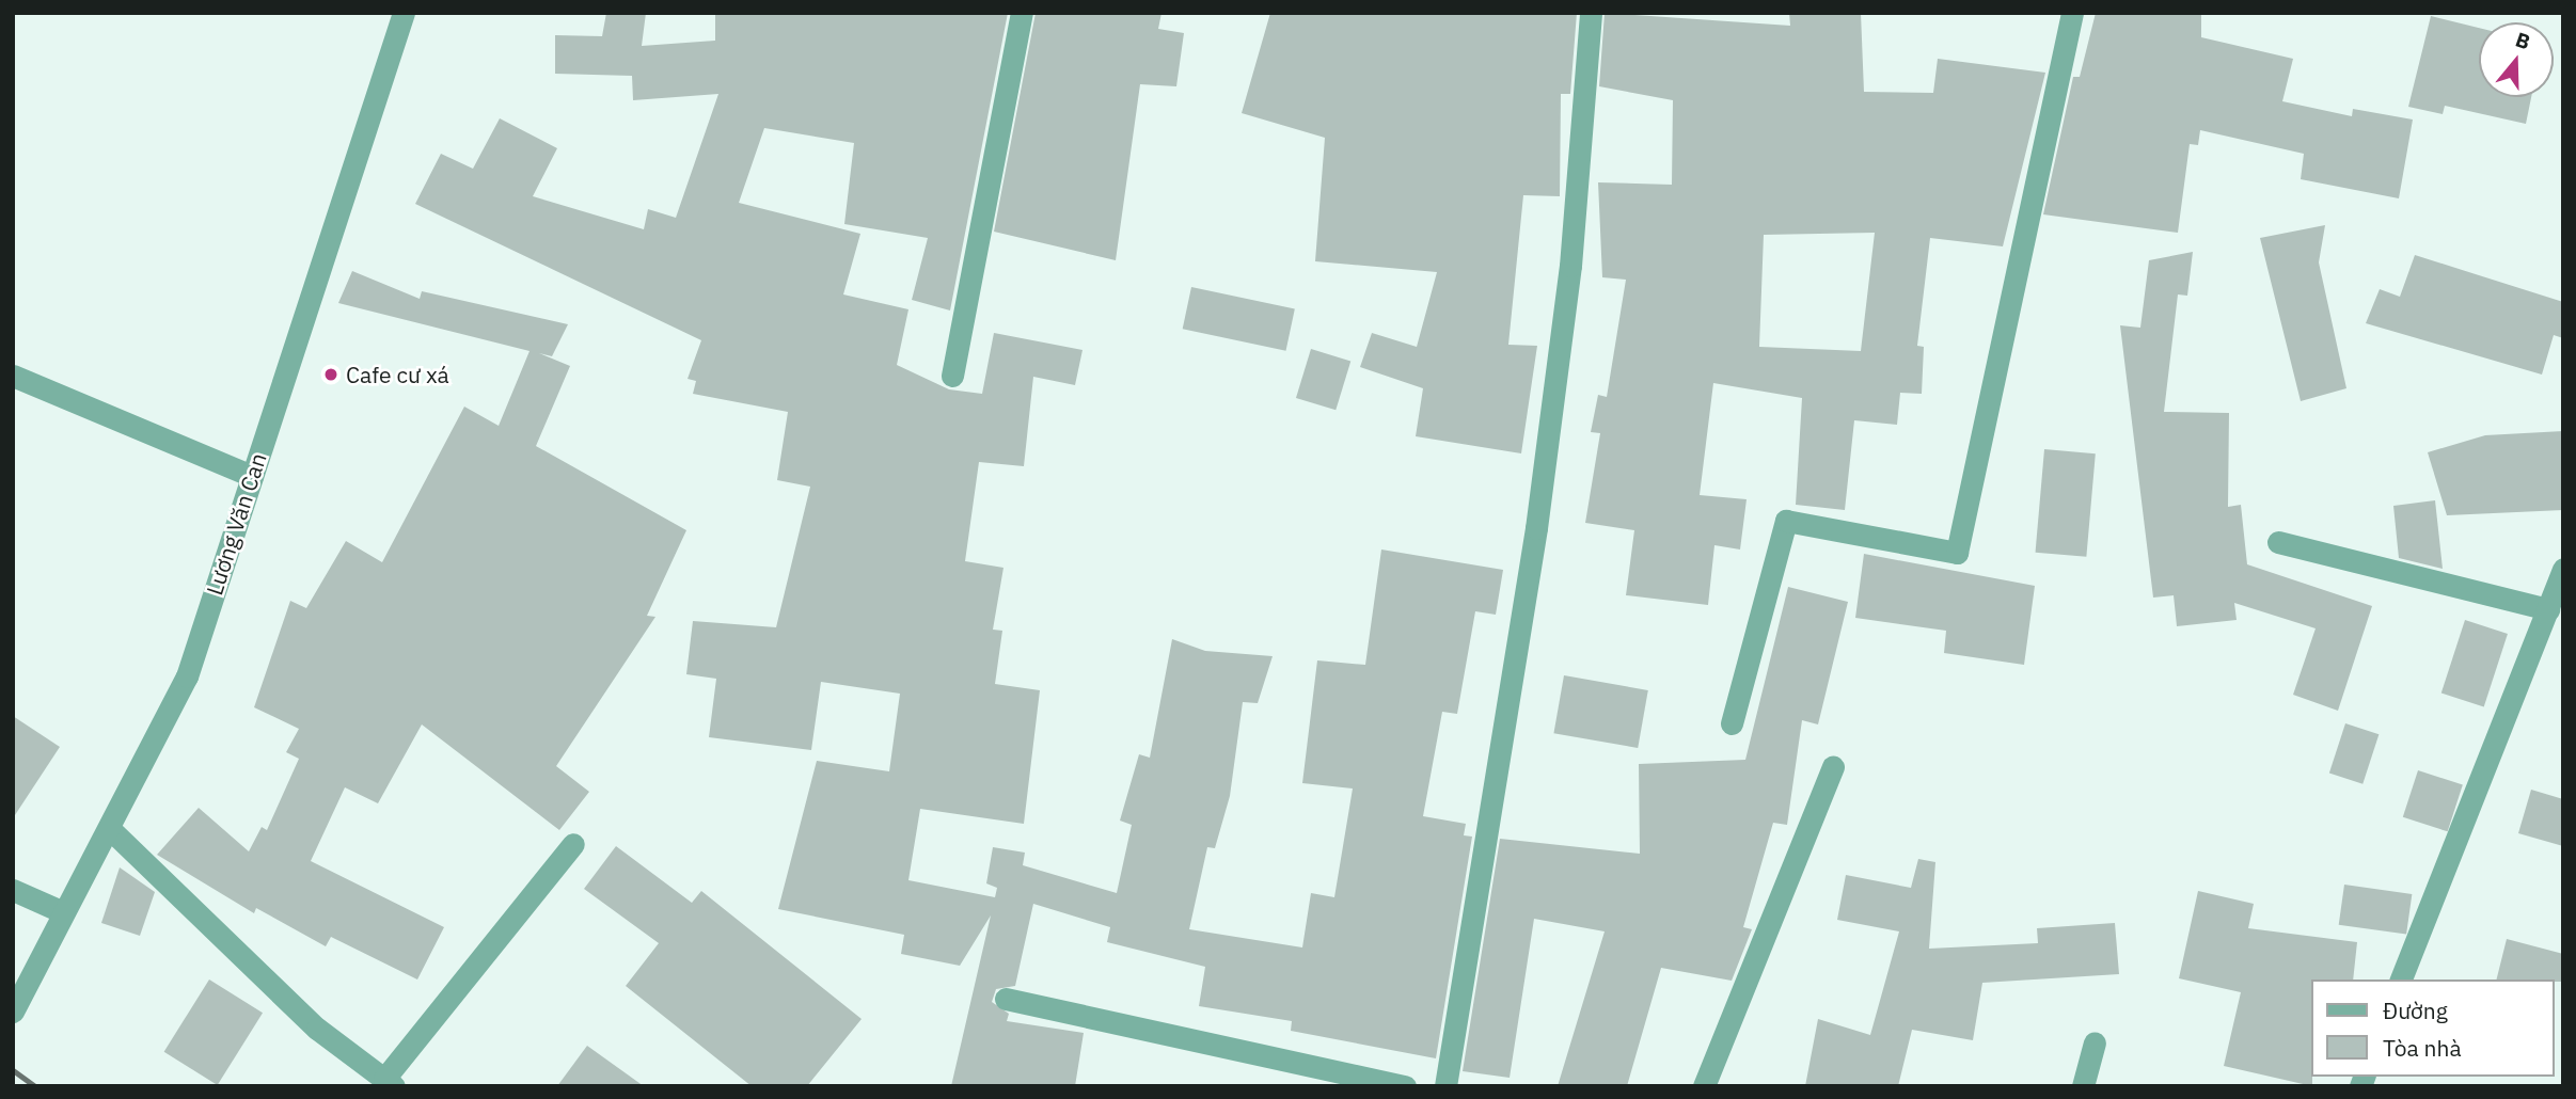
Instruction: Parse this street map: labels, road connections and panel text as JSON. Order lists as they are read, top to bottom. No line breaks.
{"streets":{"street":["Lương Văn Can"]},"places":["Cafe cư xá"],"legend":["Đường","Tòa nhà"],"north":"top"}
